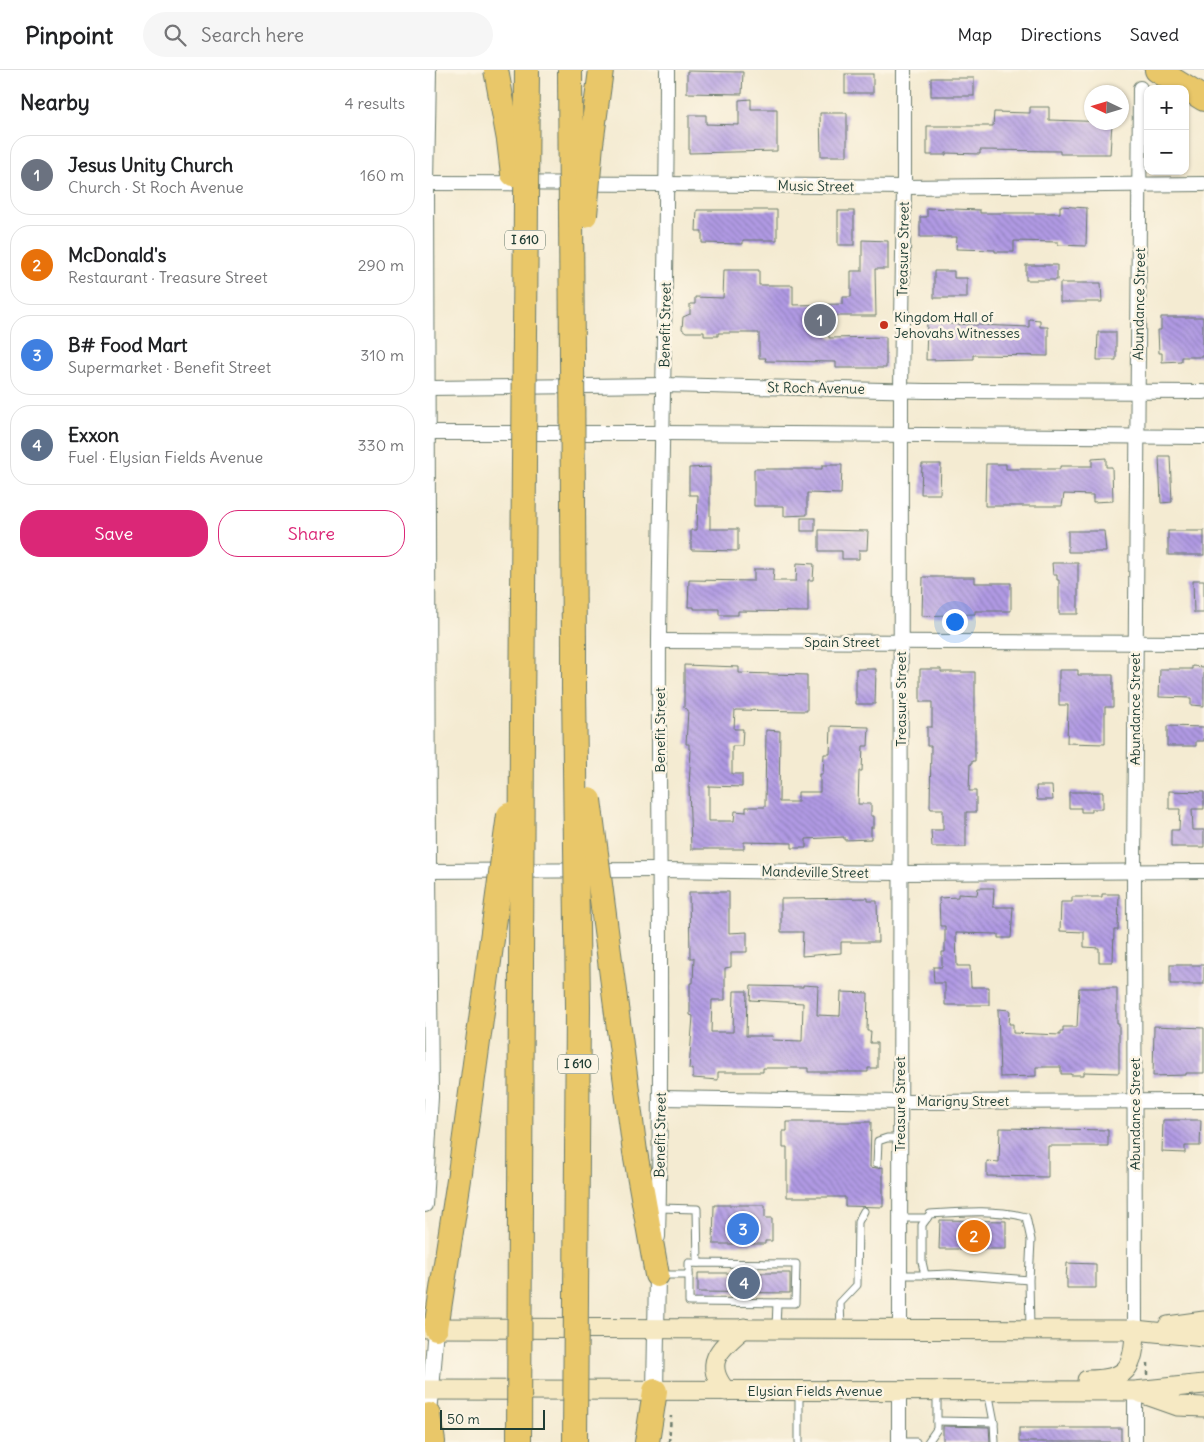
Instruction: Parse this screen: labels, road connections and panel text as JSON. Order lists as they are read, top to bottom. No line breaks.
{"streets":{"highway":["I 610"],"main road":["Elysian Fields Avenue"],"street":["Music Street","Treasure Street","Abundance Street","Benefit Street","St Roch Avenue","Spain Street","Mandeville Street","Marigny Street"]},"crossings":[["Music Street","Treasure Street"],["Music Street","Abundance Street"],["Music Street","Benefit Street"],["Treasure Street","St Roch Avenue"],["Treasure Street","Spain Street"],["Treasure Street","Mandeville Street"],["Treasure Street","Marigny Street"],["Abundance Street","St Roch Avenue"],["Abundance Street","Spain Street"],["Abundance Street","Mandeville Street"],["Abundance Street","Marigny Street"],["Benefit Street","St Roch Avenue"],["Benefit Street","Spain Street"],["Benefit Street","Mandeville Street"],["Benefit Street","Marigny Street"],["Benefit Street","Elysian Fields Avenue"]],"places":["Kingdom Hall of Jehovahs Witnesses"],"scale_bar":"50 m","north":"left","page":{"header":"Pinpoint","search":"Search here","nav":["Map","Directions","Saved"],"heading":["Nearby","4 results"],"map_buttons":["+","−"],"list":[{"mark":"1","name":"Jesus Unity Church","note":"Church · St Roch Avenue","value":"160 m"},{"mark":"2","name":"McDonald's","note":"Restaurant · Treasure Street","value":"290 m"},{"mark":"3","name":"B# Food Mart","note":"Supermarket · Benefit Street","value":"310 m"},{"mark":"4","name":"Exxon","note":"Fuel · Elysian Fields Avenue","value":"330 m"}],"pins":["1","3","2","4"],"buttons":["Save","Share"],"scale":"50 m"}}
